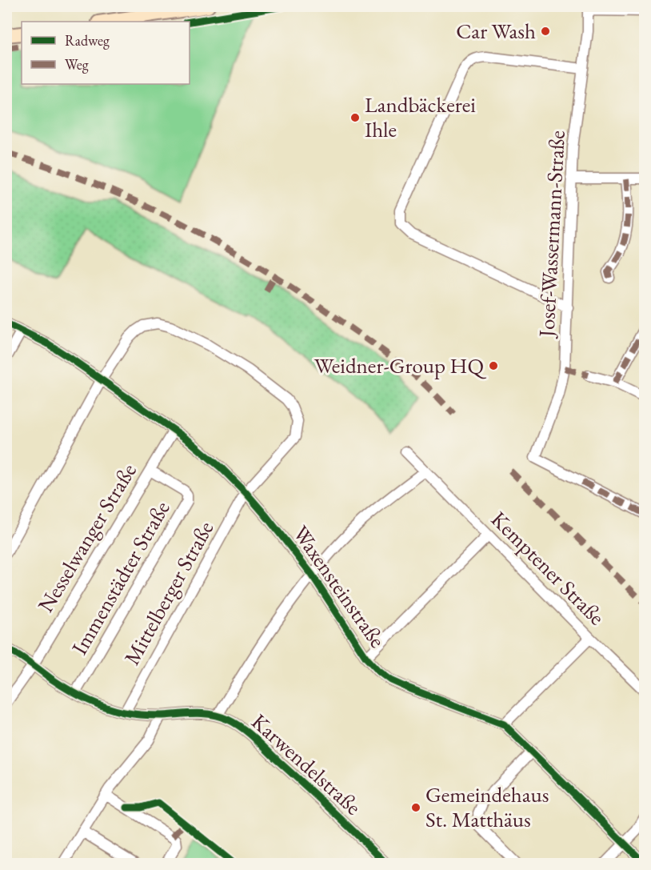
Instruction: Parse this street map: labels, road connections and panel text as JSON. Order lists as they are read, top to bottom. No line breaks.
{"streets":{"street":["Josef-Wassermann-Straße","Nesselwanger Straße","Kemptener Straße","Immenstädter Straße","Waxensteinstraße","Mittelberger Straße","Karwendelstraße"]},"crossings":[["Nesselwanger Straße","Immenstädter Straße"],["Nesselwanger Straße","Waxensteinstraße"],["Nesselwanger Straße","Karwendelstraße"],["Immenstädter Straße","Karwendelstraße"],["Waxensteinstraße","Mittelberger Straße"],["Mittelberger Straße","Karwendelstraße"]],"places":["Car Wash","Landbäckerei Ihle","Weidner-Group HQ","Gemeindehaus St. Matthäus"],"legend":["Radweg","Weg"]}
